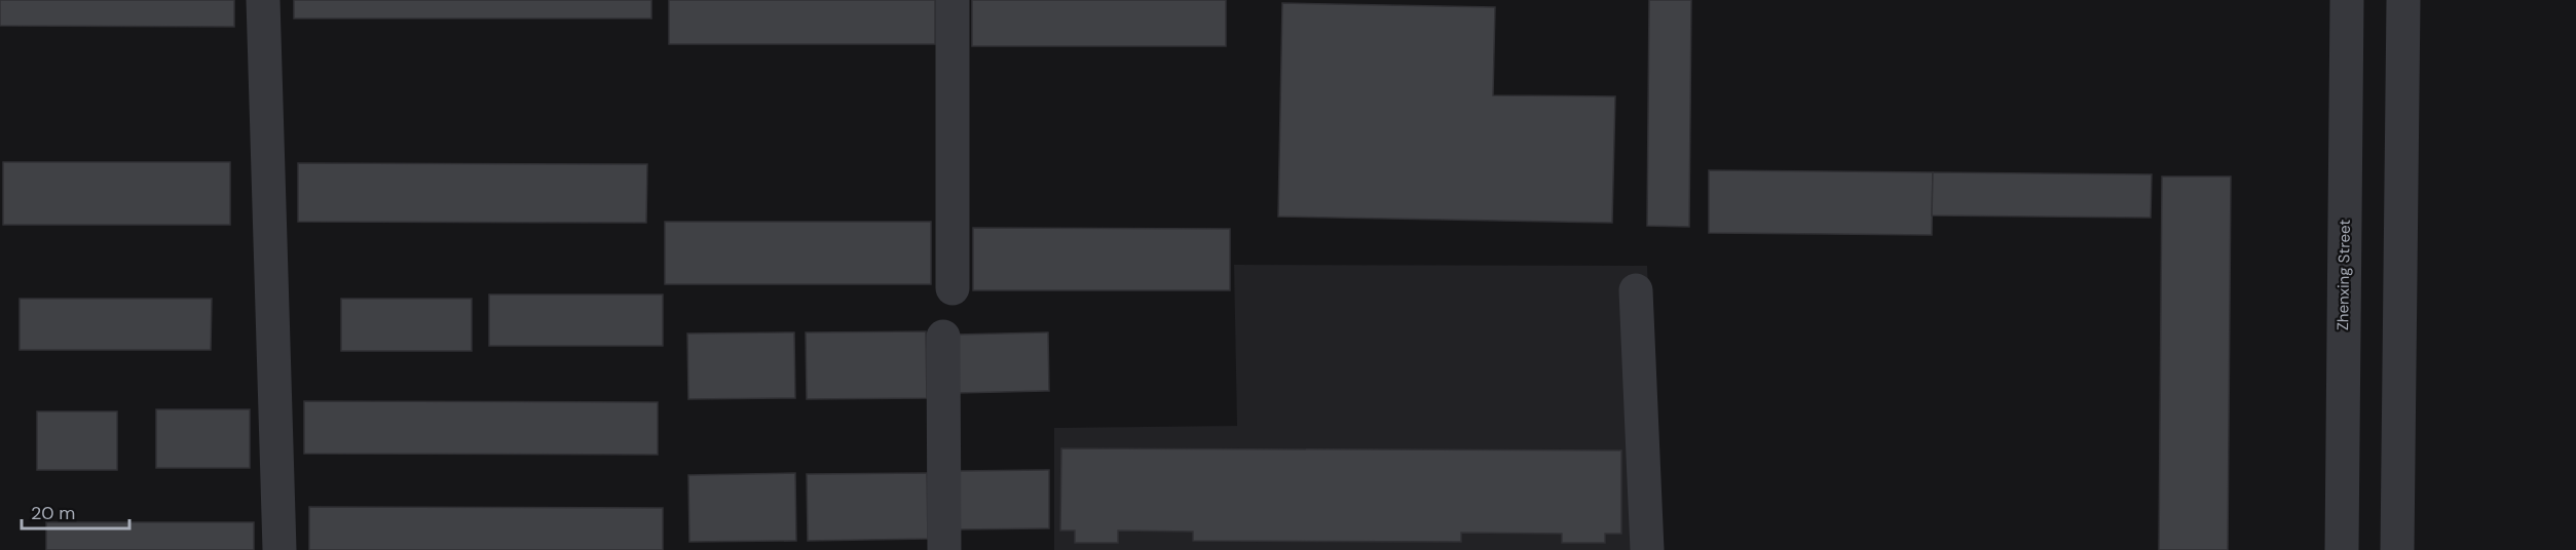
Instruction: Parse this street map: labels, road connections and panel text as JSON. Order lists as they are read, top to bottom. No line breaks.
{"streets":{"street":["Zhenxing Street"]},"scale_bar":"20 m"}
